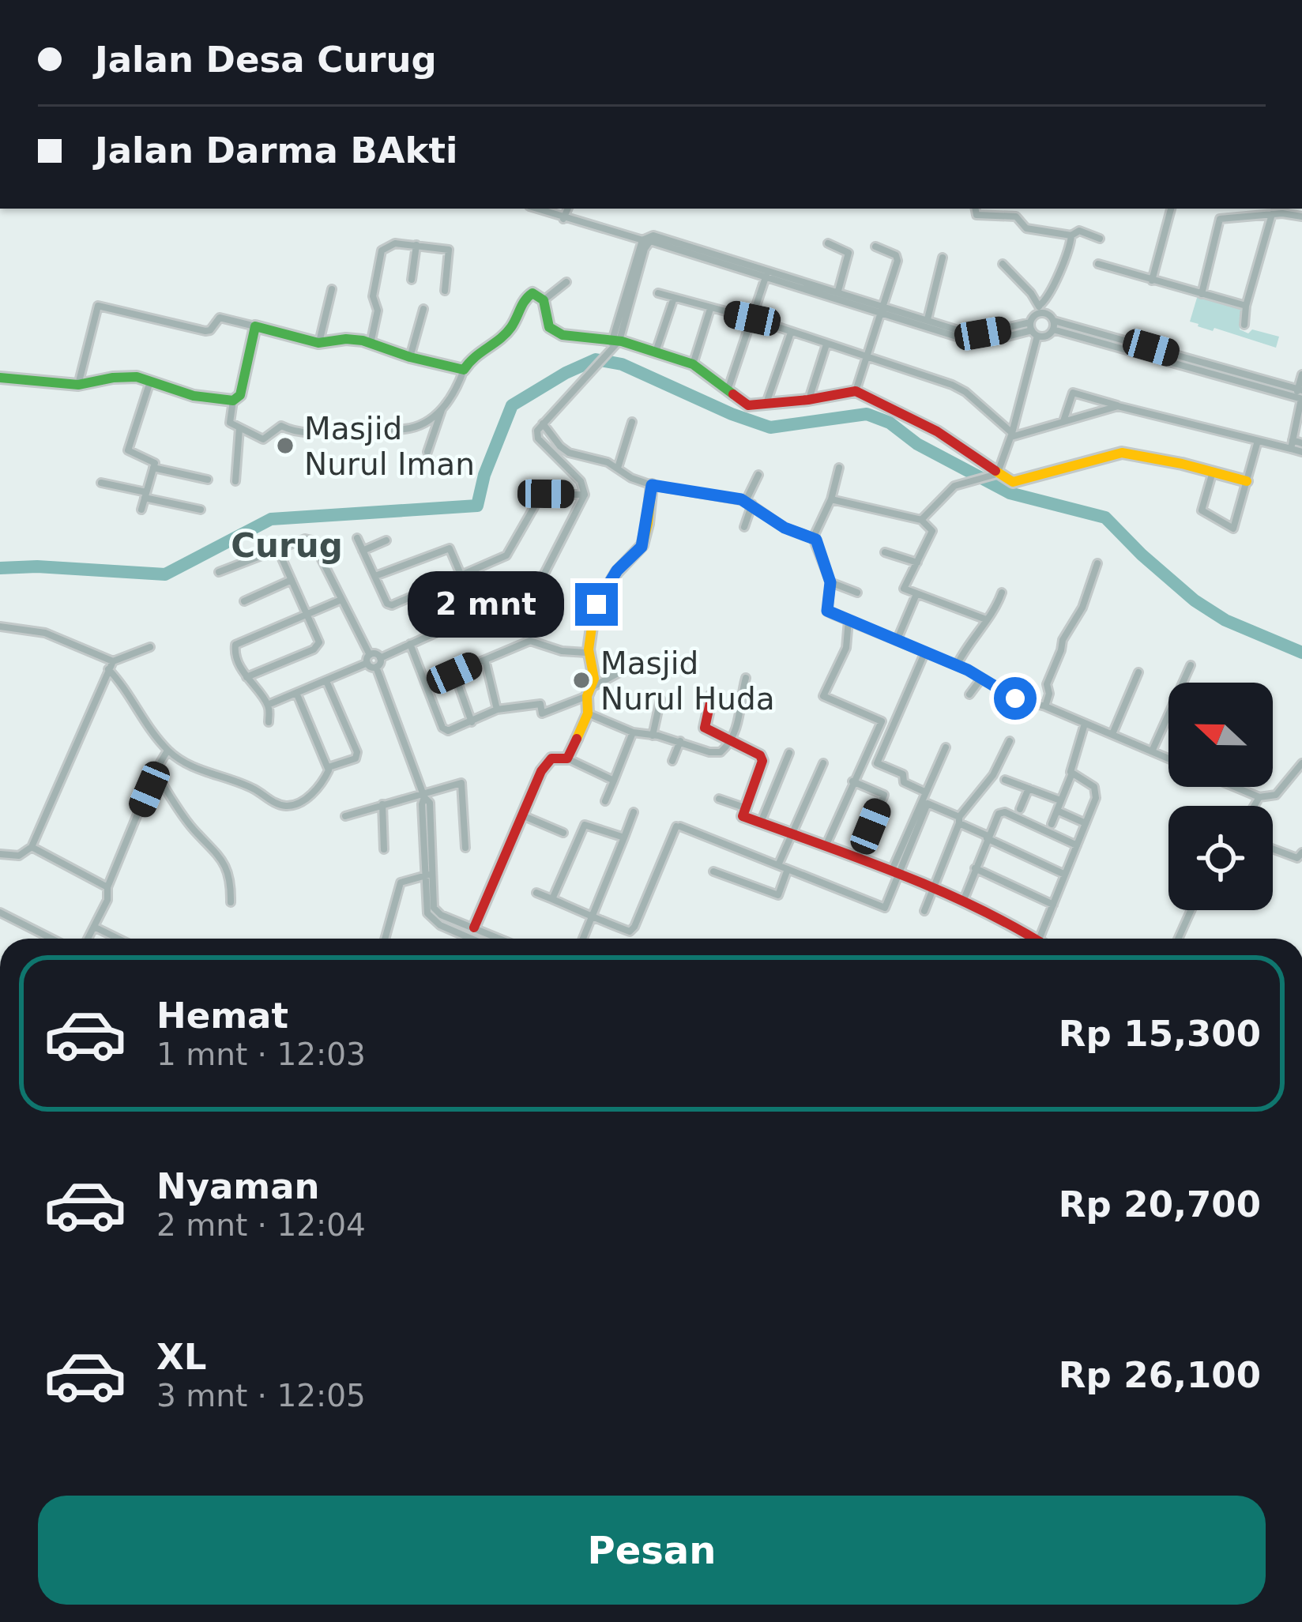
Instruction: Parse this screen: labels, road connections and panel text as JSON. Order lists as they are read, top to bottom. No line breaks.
{"districts":["Curug"],"places":["Masjid Nurul Iman","Masjid Nurul Huda"],"north":"left","page":{"banner":["Jalan Desa Curug","Jalan Darma BAkti"],"bubble":"2 mnt","list":[{"name":"Hemat","note":"1 mnt · 12:03","value":"Rp 15,300"},{"name":"Nyaman","note":"2 mnt · 12:04","value":"Rp 20,700"},{"name":"XL","note":"3 mnt · 12:05","value":"Rp 26,100"}],"buttons":"Pesan"}}
